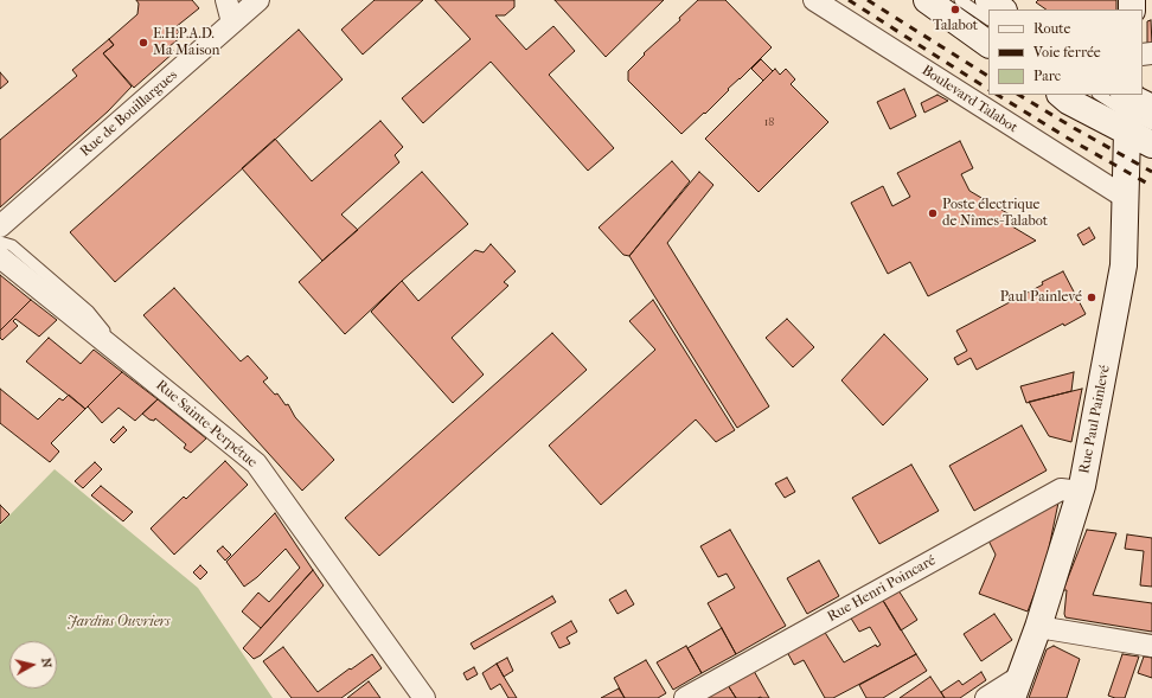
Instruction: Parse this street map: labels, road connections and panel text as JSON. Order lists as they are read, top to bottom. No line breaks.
{"streets":{"street":["Boulevard Talabot","Rue de Bouillargues","Rue Paul Painlevé","Rue Sainte-Perpétue","Rue Henri Poincaré"]},"crossings":[["Boulevard Talabot","Rue Paul Painlevé"],["Rue Paul Painlevé","Rue Henri Poincaré"]],"parks":["Jardins Ouvriers"],"places":["Talabot","E.H.P.A.D. Ma Maison","Poste électrique de Nîmes-Talabot","Paul Painlevé"],"house_numbers":["18"],"legend":["Route","Voie ferrée","Parc"],"north":"right"}
